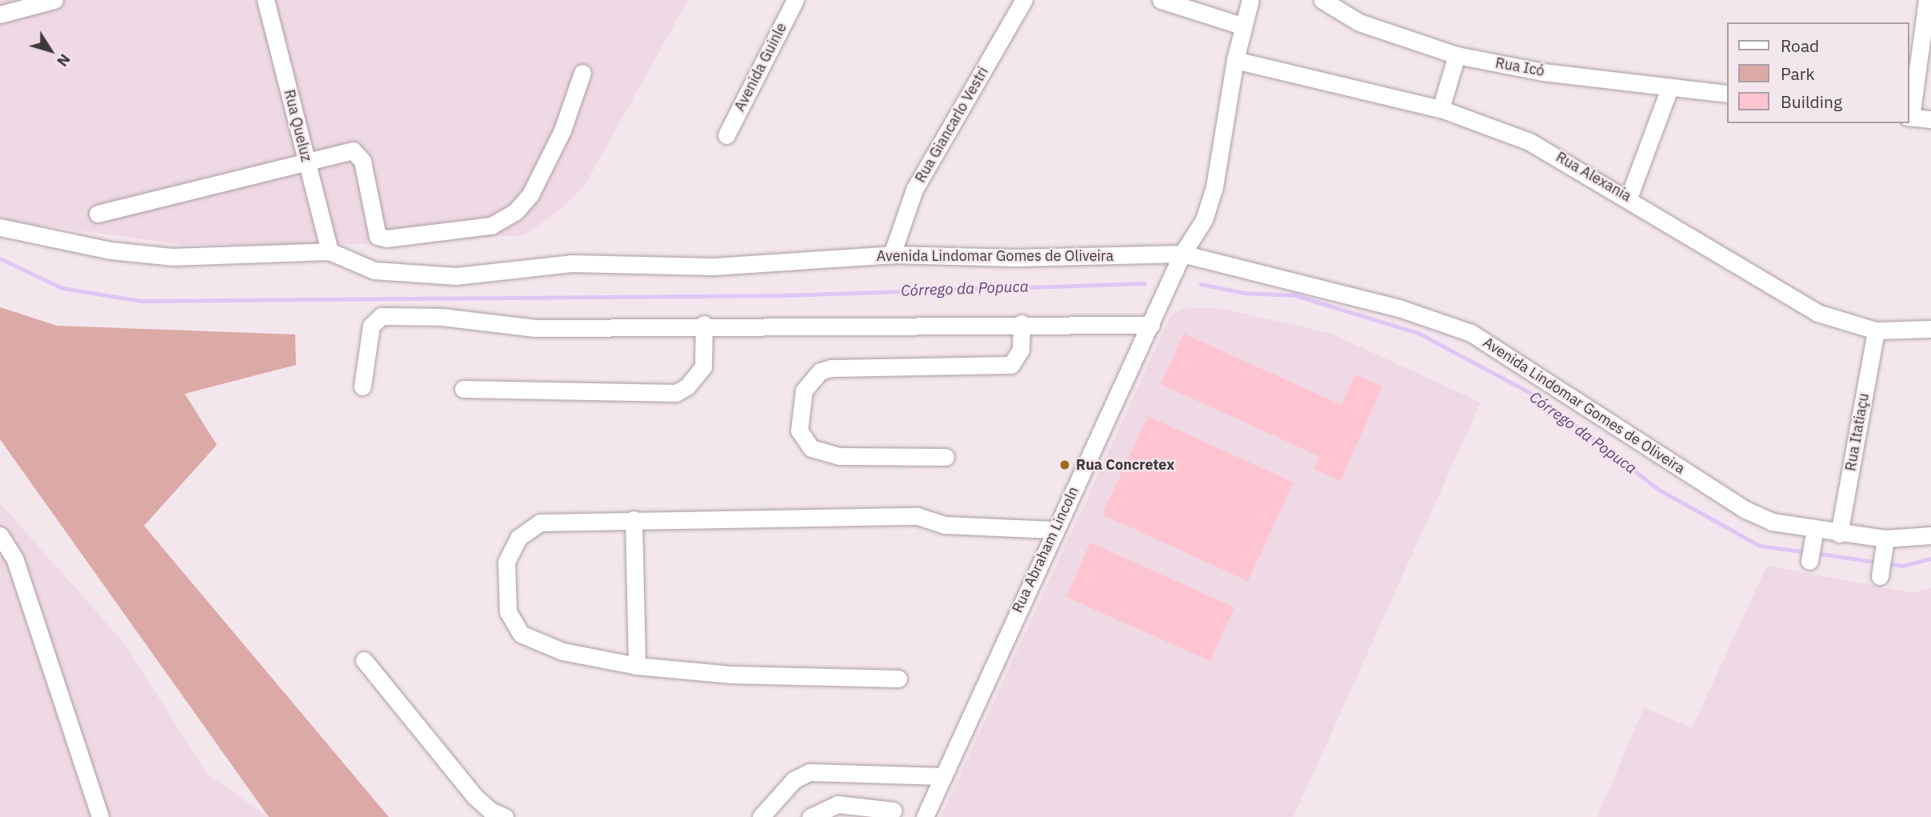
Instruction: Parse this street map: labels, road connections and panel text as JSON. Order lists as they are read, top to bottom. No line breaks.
{"streets":{"street":["Avenida Guinle","Rua Icó","Rua Giancarlo Vestri","Rua Queluz","Rua Alexania","Avenida Lindomar Gomes de Oliveira","Rua Itatiaçu","Rua Abraham Lincoln"]},"crossings":[["Rua Giancarlo Vestri","Avenida Lindomar Gomes de Oliveira"],["Rua Queluz","Avenida Lindomar Gomes de Oliveira"],["Rua Alexania","Rua Itatiaçu"],["Avenida Lindomar Gomes de Oliveira","Rua Itatiaçu"],["Avenida Lindomar Gomes de Oliveira","Rua Abraham Lincoln"]],"water":["Córrego da Popuca"],"places":["Rua Concretex"],"legend":["Road","Park","Building"],"north":"bottom right"}
